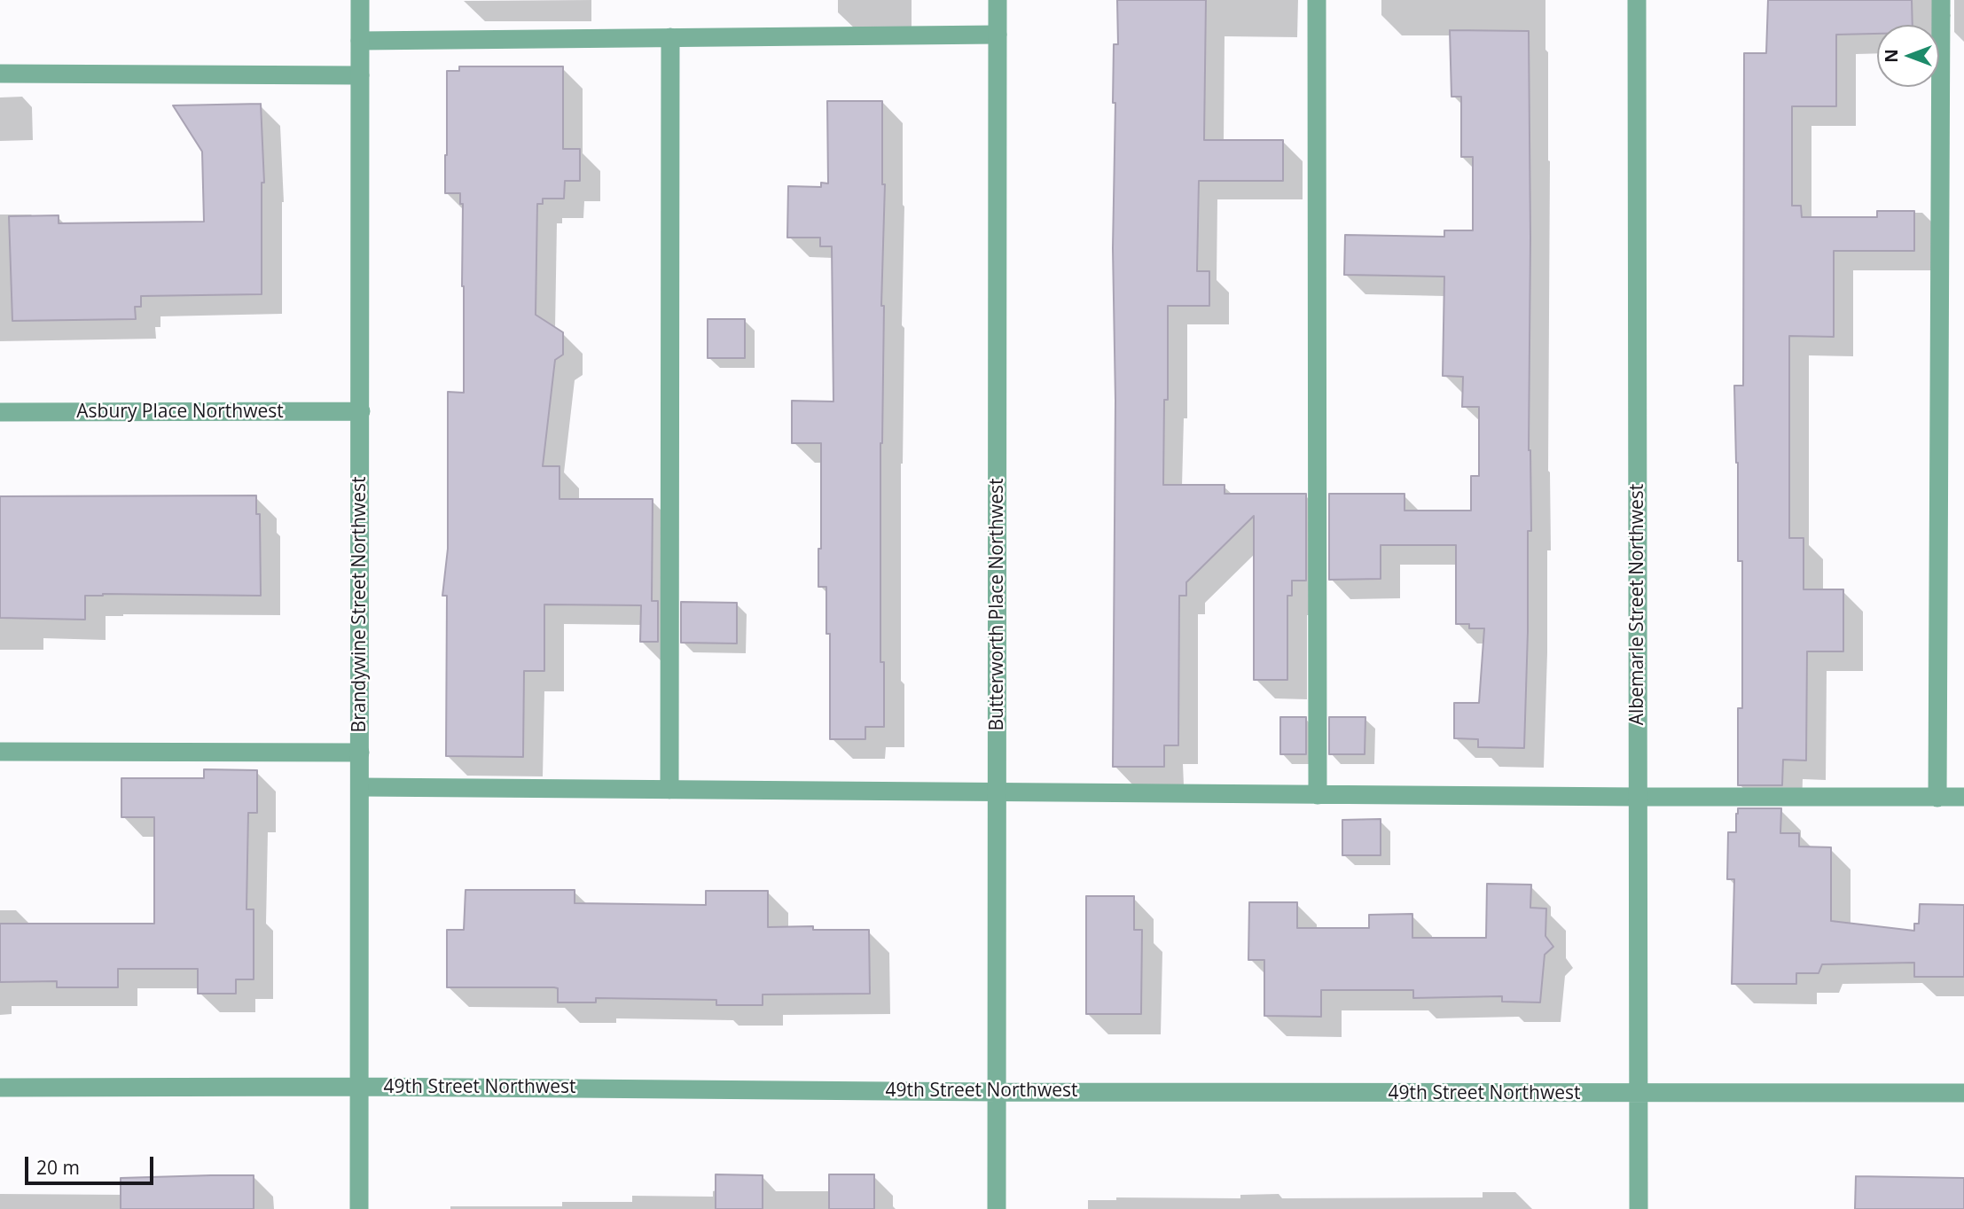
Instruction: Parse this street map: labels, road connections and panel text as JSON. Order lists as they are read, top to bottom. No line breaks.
{"streets":{"street":["Asbury Place Northwest","Brandywine Street Northwest","Butterworth Place Northwest","Albemarle Street Northwest","49th Street Northwest"]},"crossings":[["Asbury Place Northwest","Brandywine Street Northwest"],["Brandywine Street Northwest","49th Street Northwest"],["Butterworth Place Northwest","49th Street Northwest"],["Albemarle Street Northwest","49th Street Northwest"]],"scale_bar":"20 m","north":"left"}
